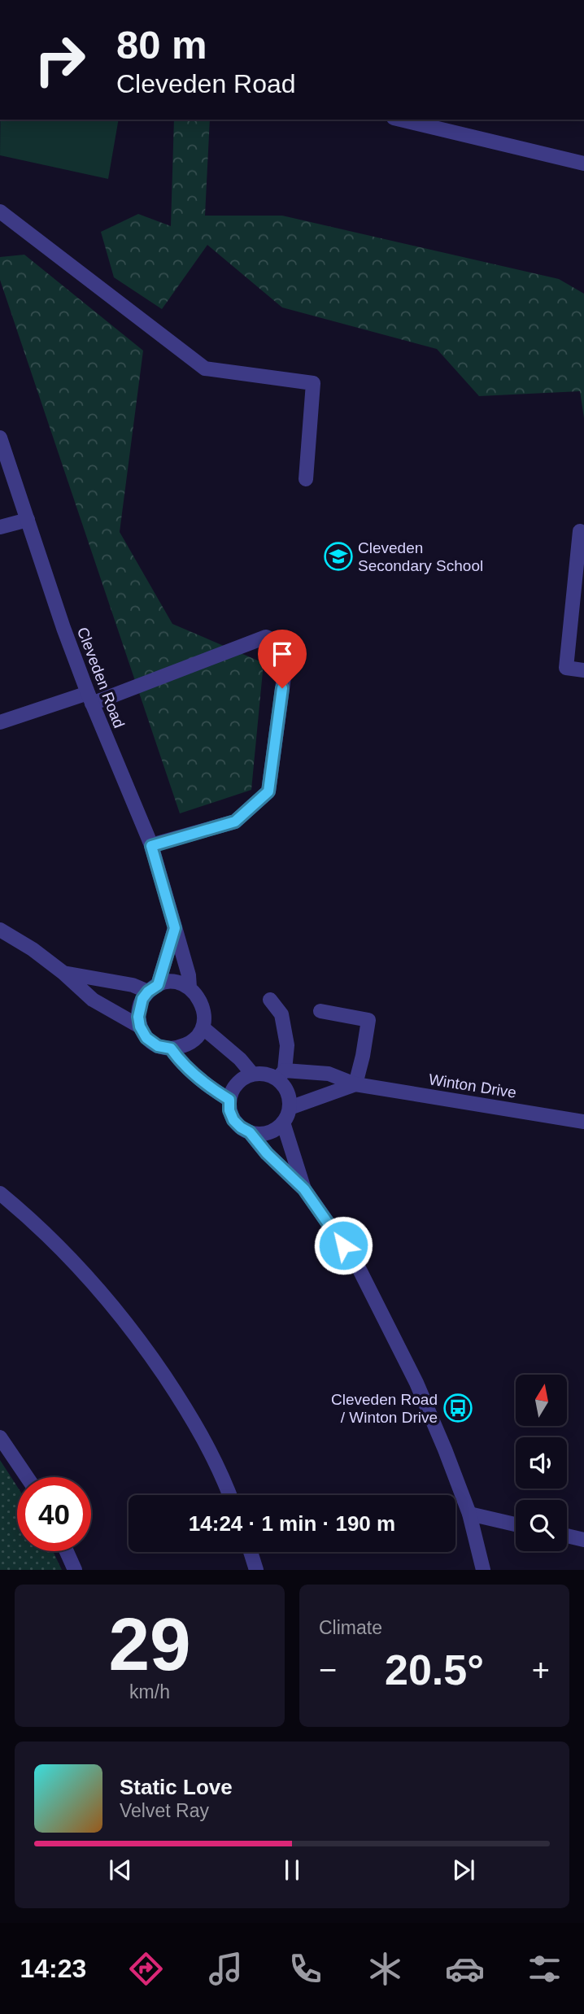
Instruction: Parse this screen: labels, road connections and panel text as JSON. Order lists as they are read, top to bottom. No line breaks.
{"streets":{"street":["Cleveden Road","Winton Drive"]},"places":{"school or university":["Cleveden Secondary School"],"bus stop":["Cleveden Road / Winton Drive"]},"north":"top","page":{"turn":["80 m","Cleveden Road"],"limit":"40","trip":"14:24 · 1 min · 190 m","tile":[["29","km/h"],"Climate"],"heat":["−","20.5°","+"],"song":["Static Love","Velvet Ray"],"tabs":"14:23"}}
